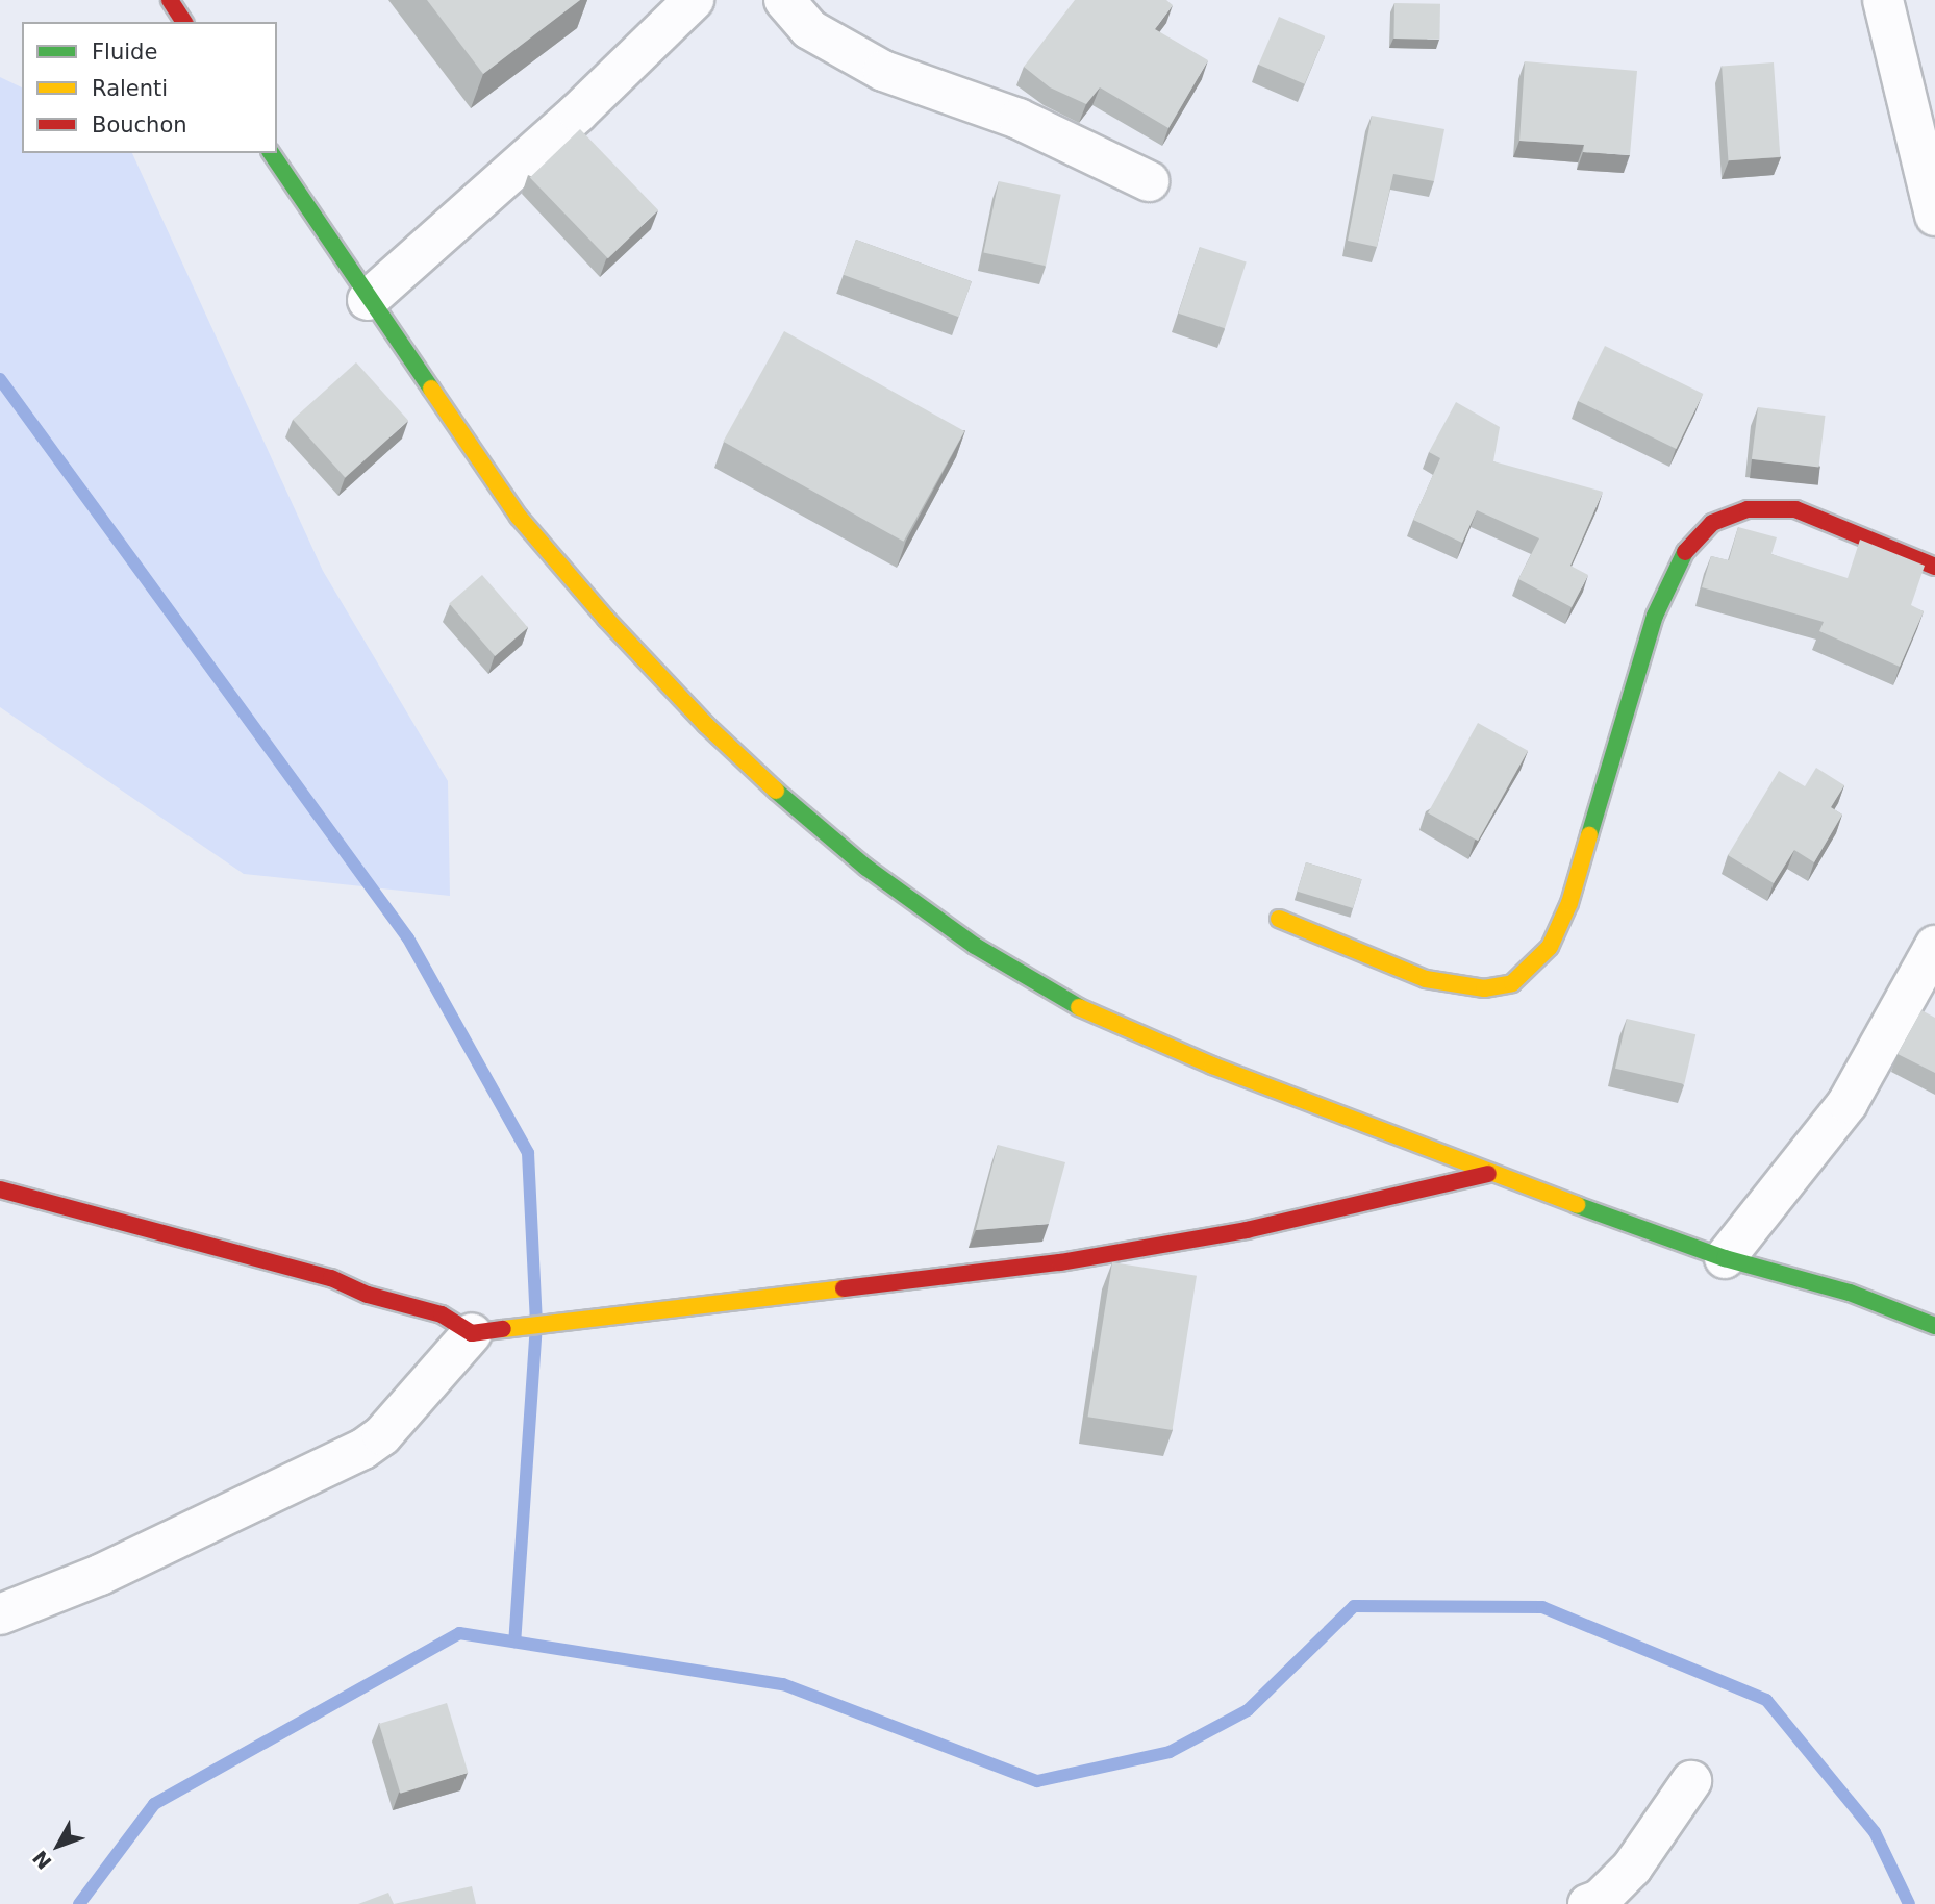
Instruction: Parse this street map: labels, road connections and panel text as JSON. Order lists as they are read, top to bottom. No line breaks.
{"legend":["Fluide","Ralenti","Bouchon"],"north":"bottom left"}
